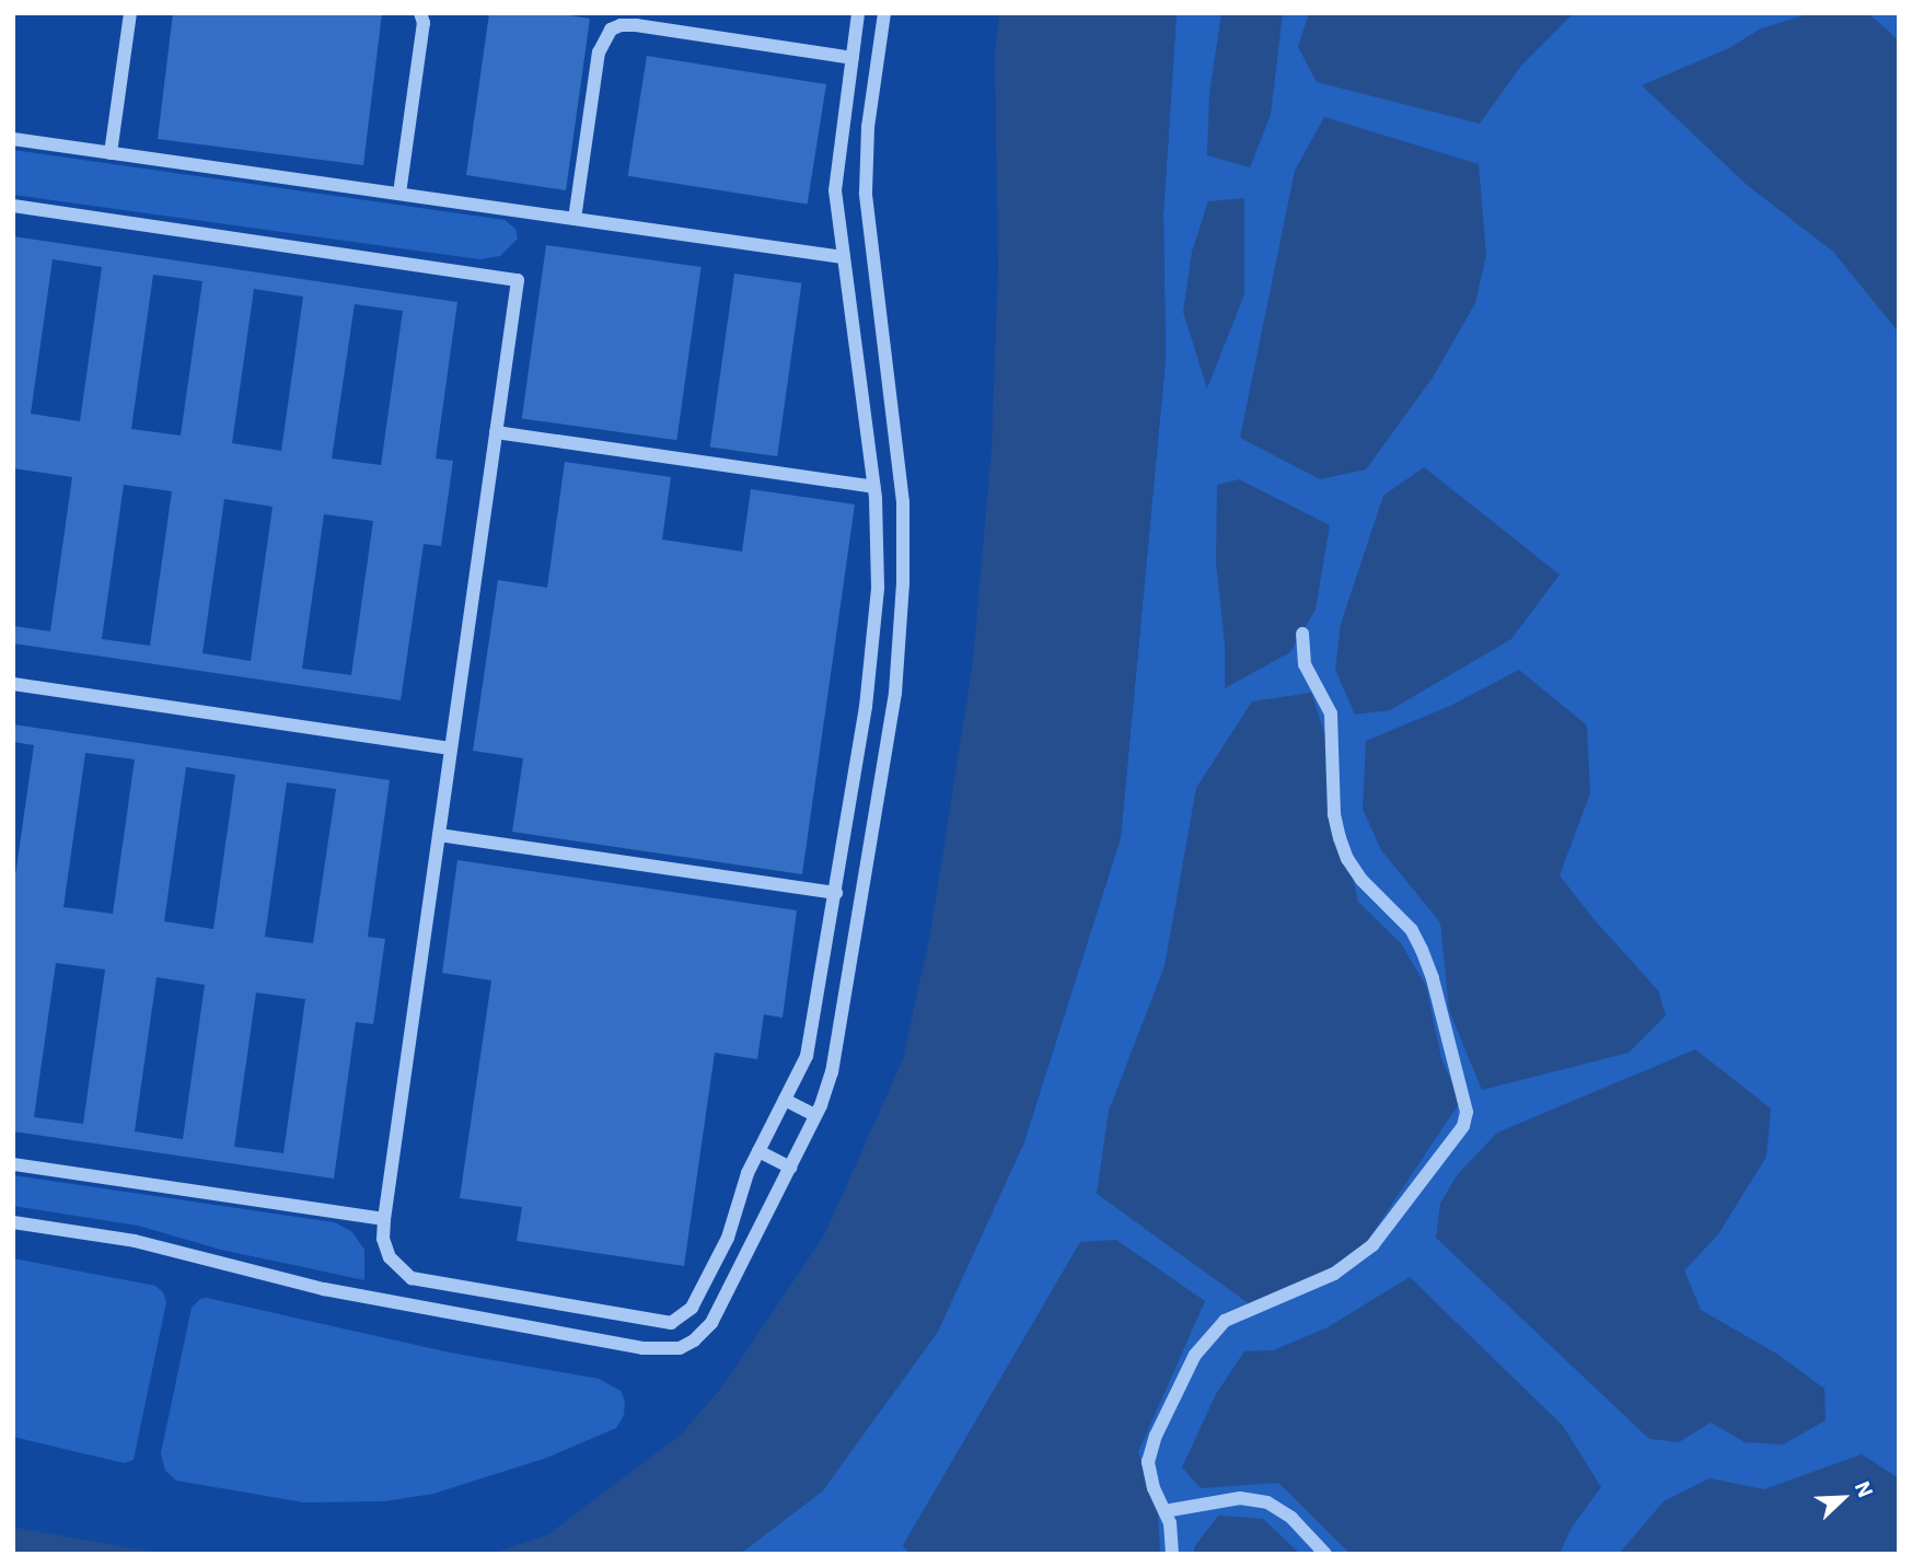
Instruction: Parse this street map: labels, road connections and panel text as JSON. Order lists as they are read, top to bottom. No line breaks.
{"north":"top right"}
